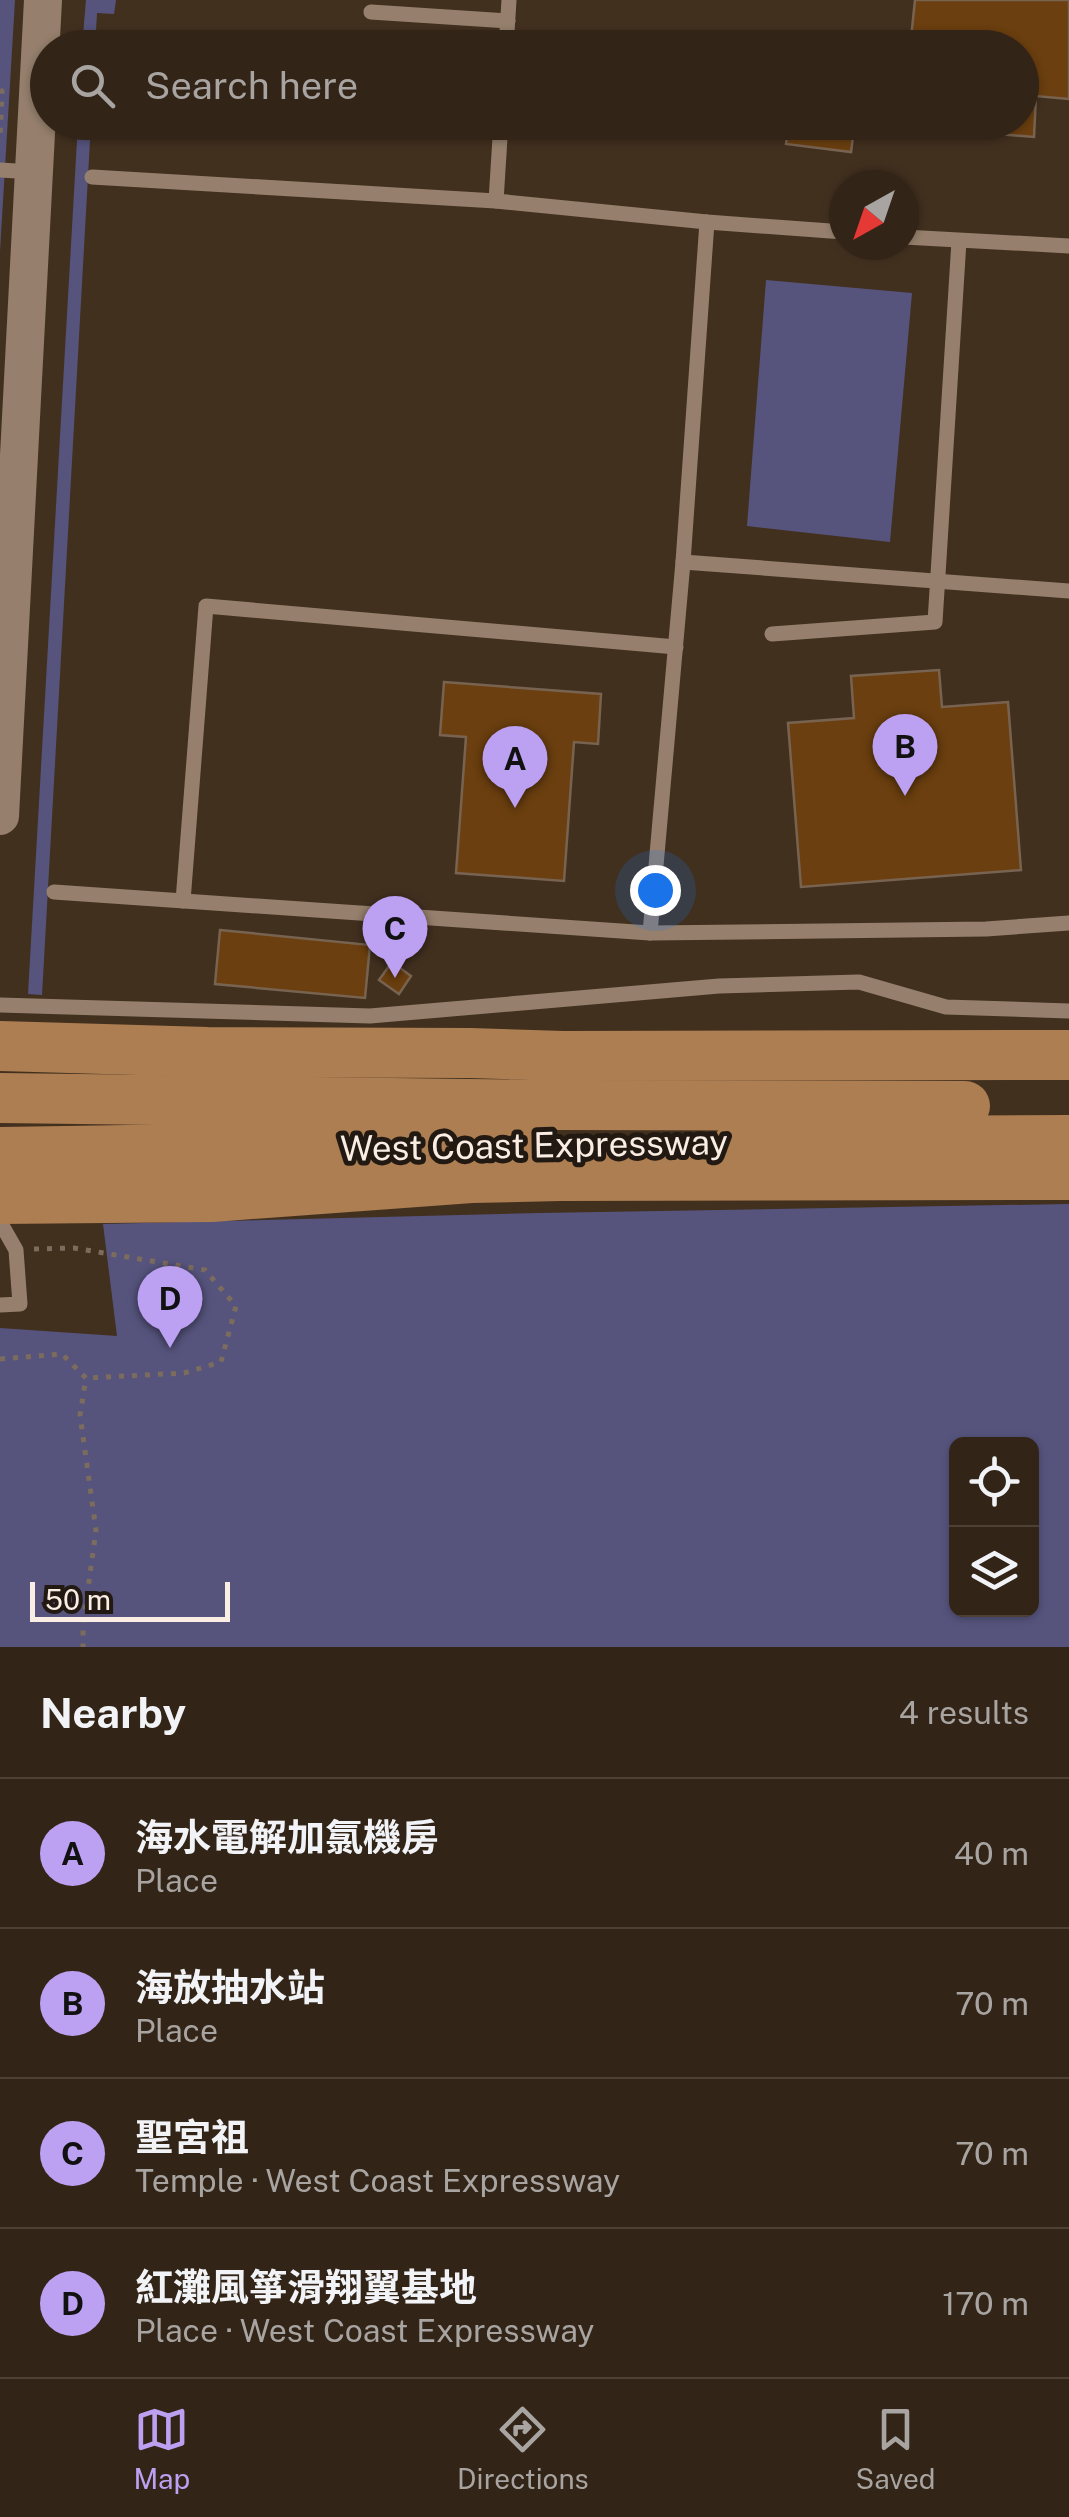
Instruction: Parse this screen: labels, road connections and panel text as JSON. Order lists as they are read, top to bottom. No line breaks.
{"streets":{"highway":["West Coast Expressway"]},"scale_bar":"50 m","north":"bottom left","page":{"search":"Search here","pins":["B","A","C","D"],"scale":"50 m","heading":["Nearby","4 results"],"list":[{"mark":"A","name":"海水電解加氯機房","note":"Place","value":"40 m"},{"mark":"B","name":"海放抽水站","note":"Place","value":"70 m"},{"mark":"C","name":"聖宮祖","note":"Temple · West Coast Expressway","value":"70 m"},{"mark":"D","name":"紅灘風箏滑翔翼基地","note":"Place · West Coast Expressway","value":"170 m"}],"nav":["Map","Directions","Saved"]}}
